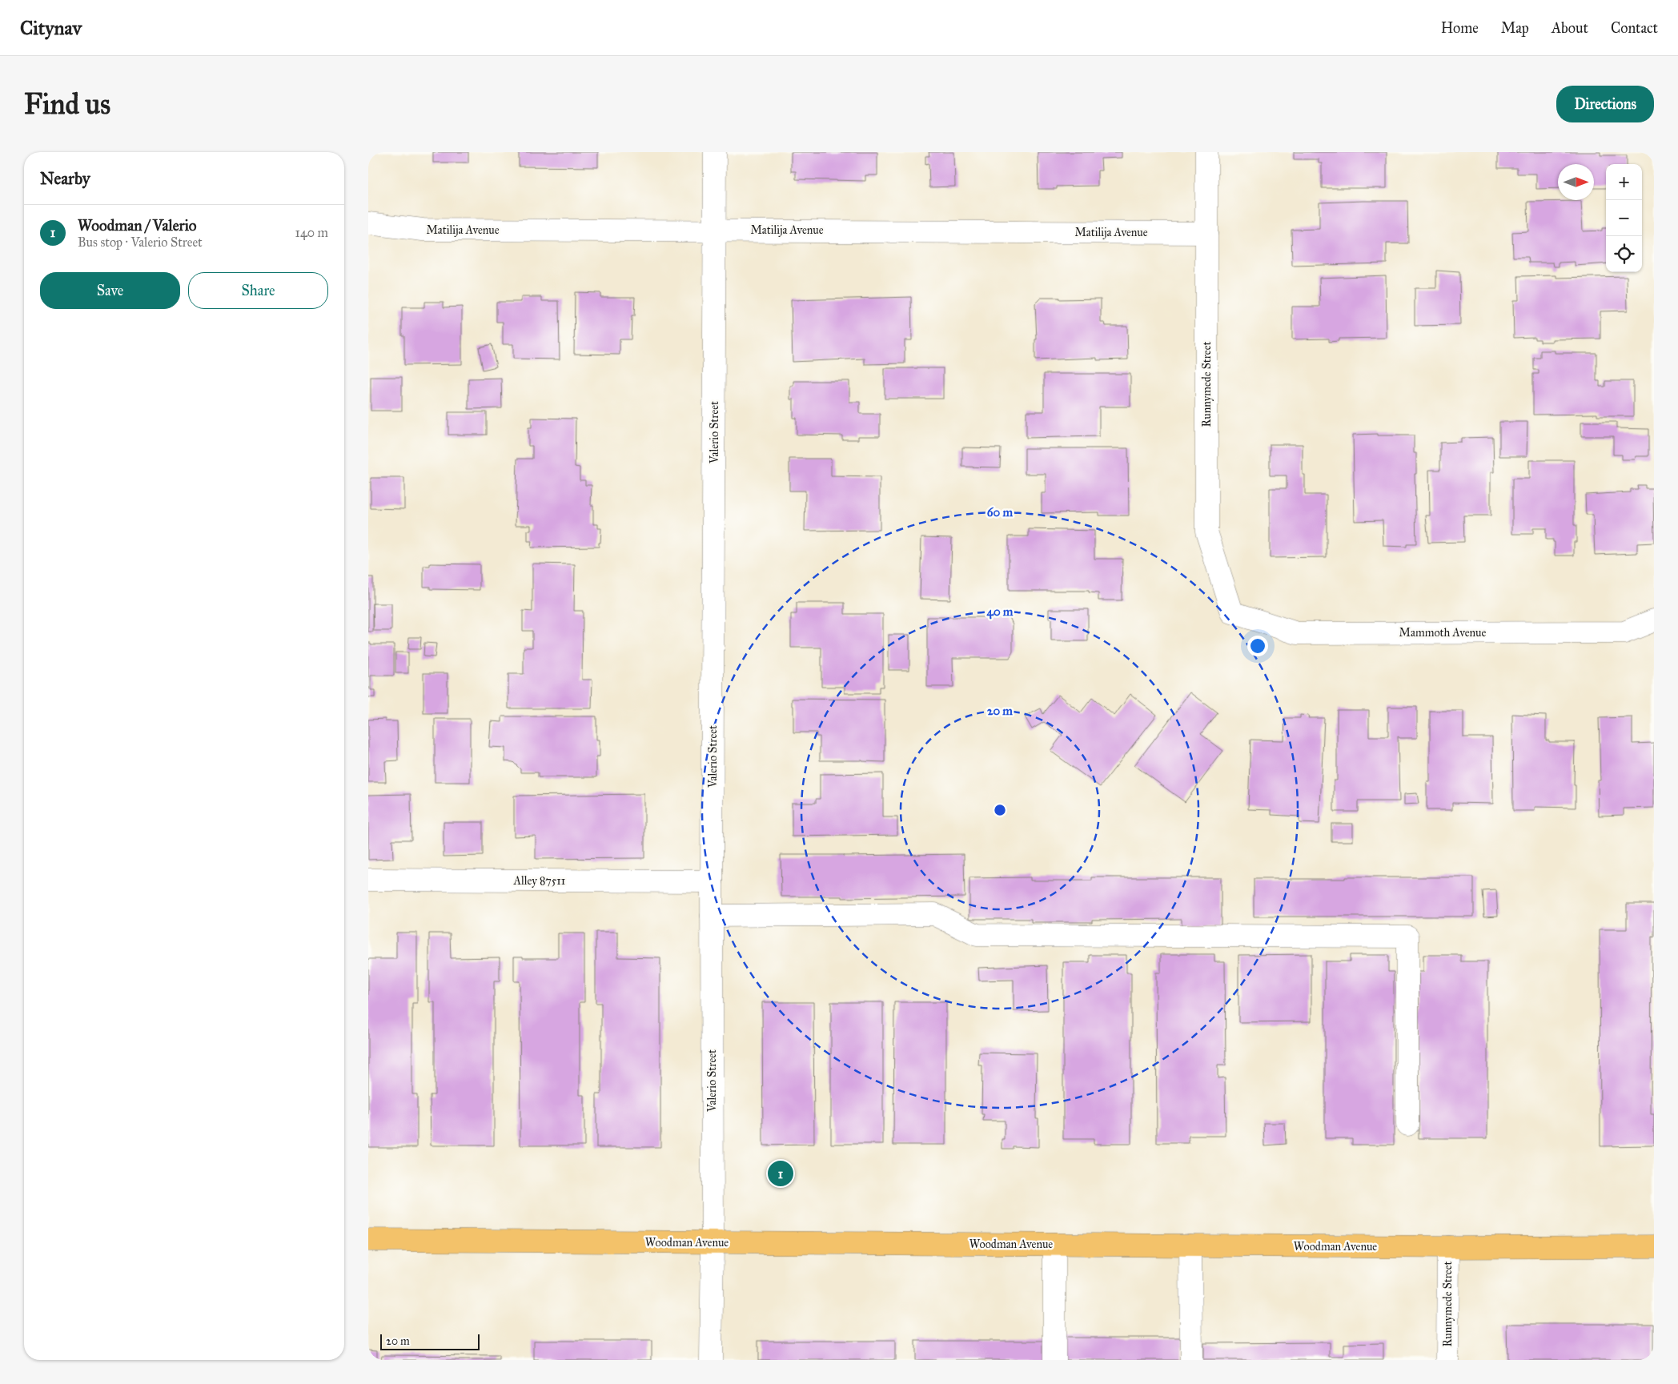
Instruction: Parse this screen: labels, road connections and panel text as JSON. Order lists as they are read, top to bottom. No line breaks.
{"streets":{"main road":["Woodman Avenue"],"street":["Matilija Avenue","Runnymede Street","Valerio Street","Mammoth Avenue","Alley 87511"]},"crossings":[["Matilija Avenue","Runnymede Street"],["Matilija Avenue","Valerio Street"],["Runnymede Street","Mammoth Avenue"],["Runnymede Street","Woodman Avenue"],["Valerio Street","Alley 87511"],["Valerio Street","Woodman Avenue"]],"scale_bar":"20 m","north":"right","page":{"header":"Citynav","nav":["Home","Map","About","Contact"],"buttons":["Directions",["Save","Share"]],"title":"Find us","heading":"Nearby","map_buttons":["+","−"],"list":[{"mark":"1","name":"Woodman / Valerio","note":"Bus stop · Valerio Street","value":"140 m"}],"pins":"1","scale":"20 m"},"rings":["60 m","40 m","20 m"]}
